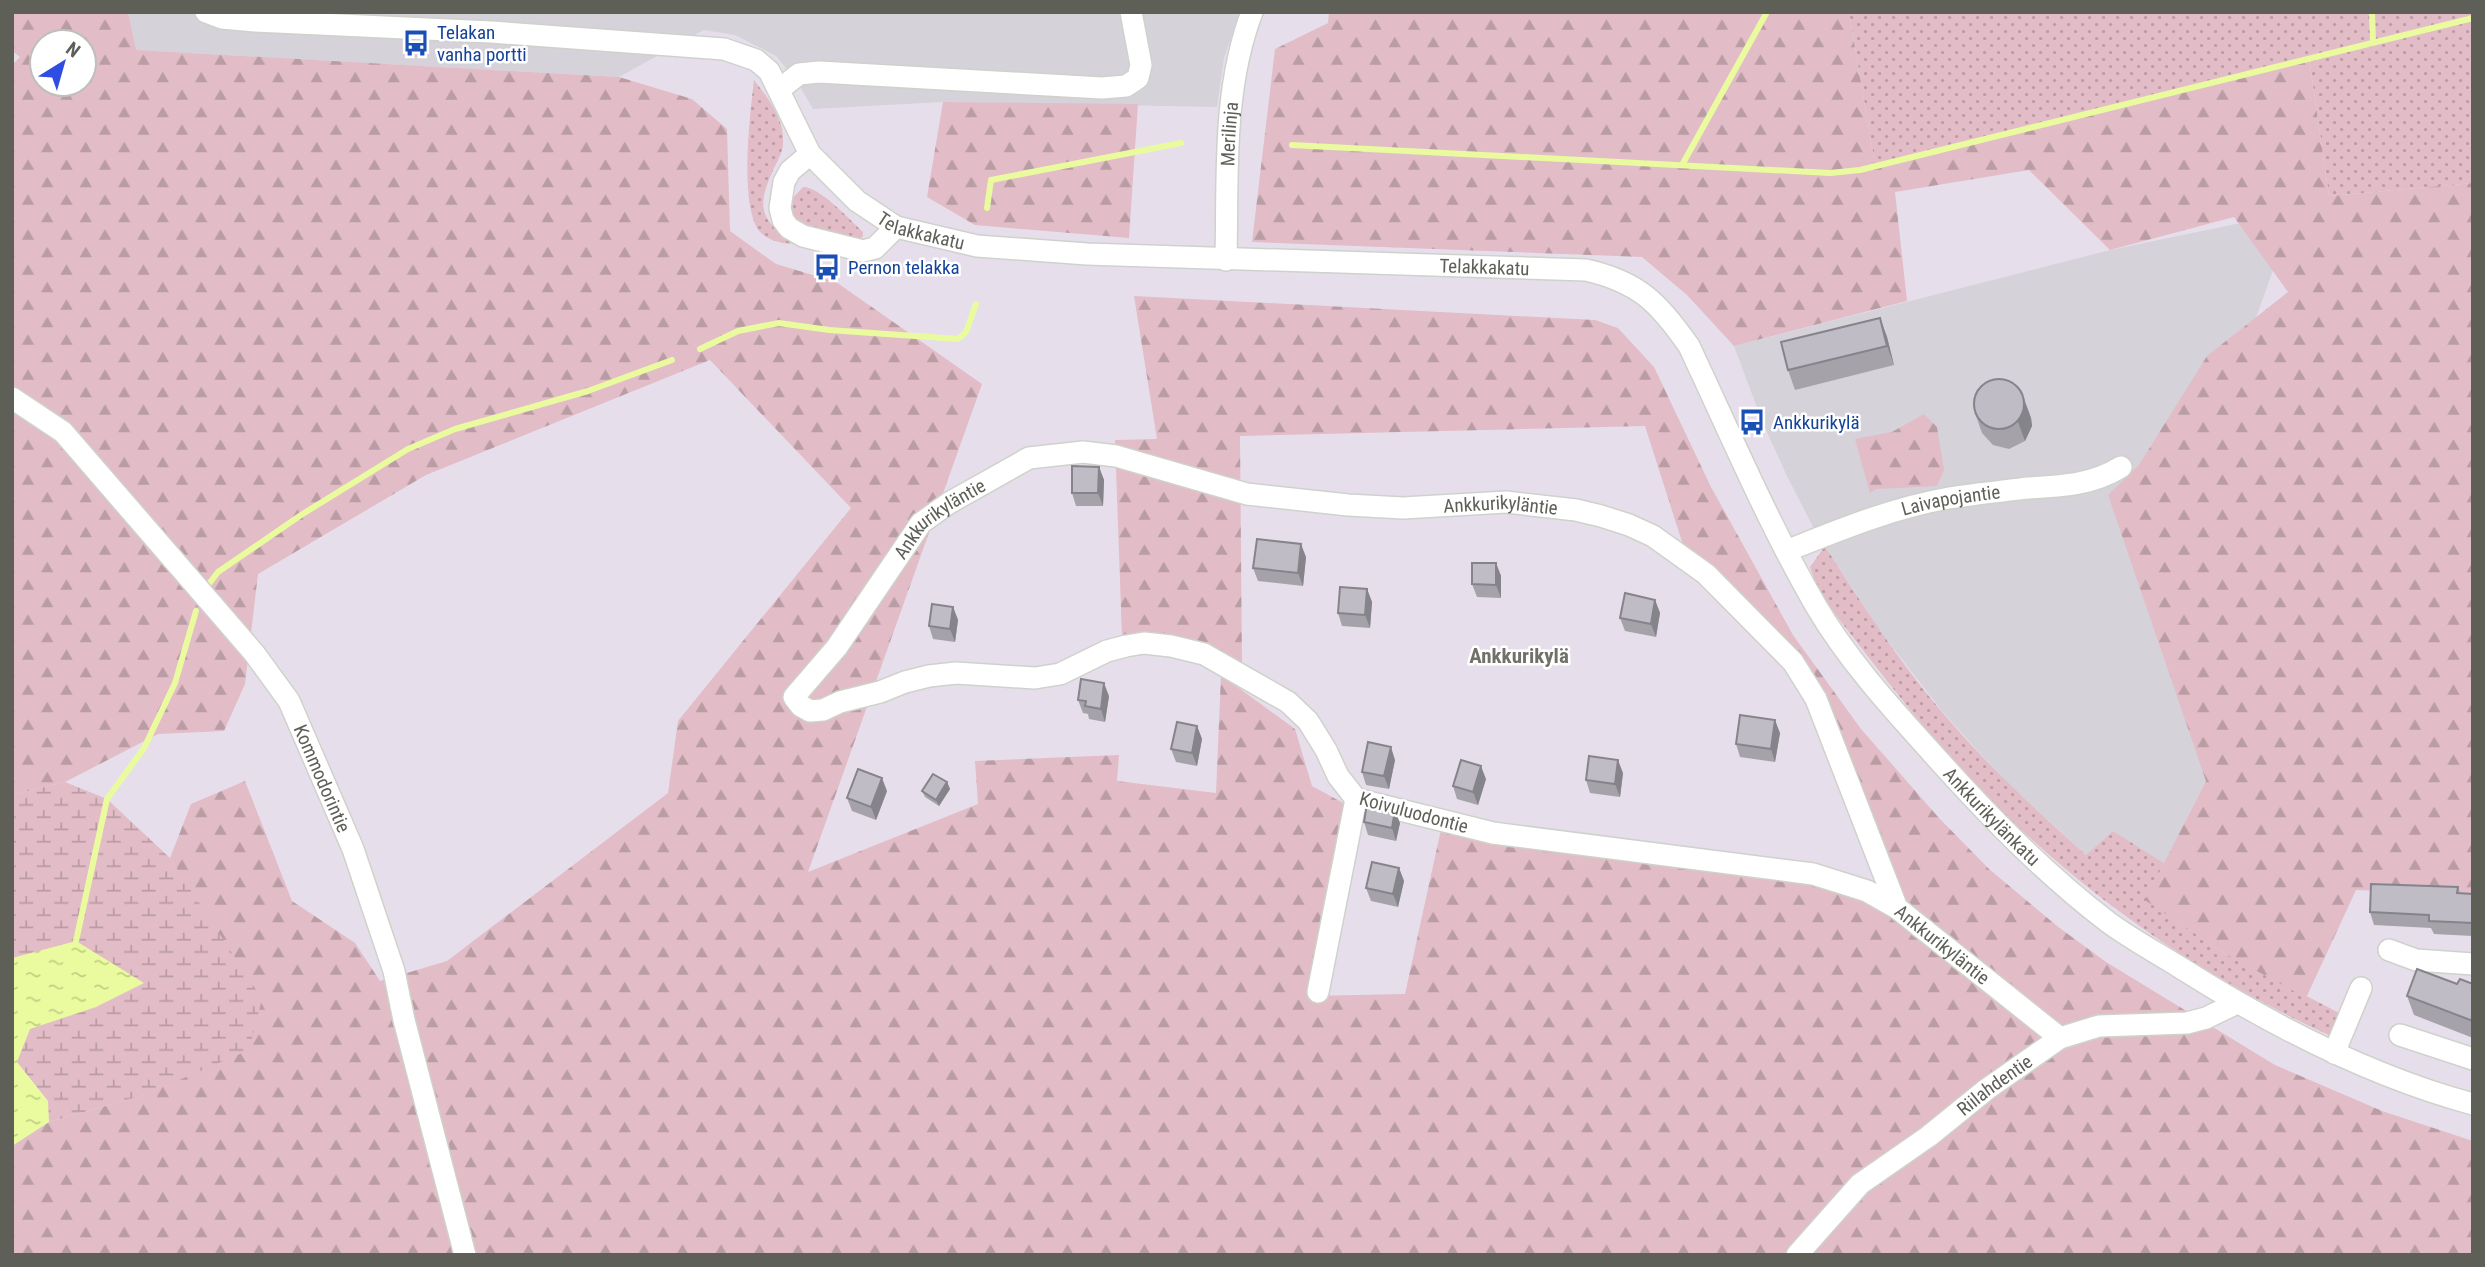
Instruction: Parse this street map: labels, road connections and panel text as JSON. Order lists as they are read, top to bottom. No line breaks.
{"streets":{"street":["Merilinja","Telakkakatu","Laivapojantie","Ankkurikyläntie","Kommodorintie","Koivuluodontie","Ankkurikylänkatu","Riilahdentie"]},"crossings":[["Merilinja","Telakkakatu"],["Telakkakatu","Ankkurikylänkatu"],["Laivapojantie","Ankkurikylänkatu"],["Ankkurikyläntie","Koivuluodontie"],["Ankkurikyläntie","Riilahdentie"],["Ankkurikylänkatu","Riilahdentie"]],"districts":["Ankkurikylä"],"places":{"bus stop":["Telakan vanha portti","Pernon telakka","Ankkurikylä"]},"north":"top right"}
